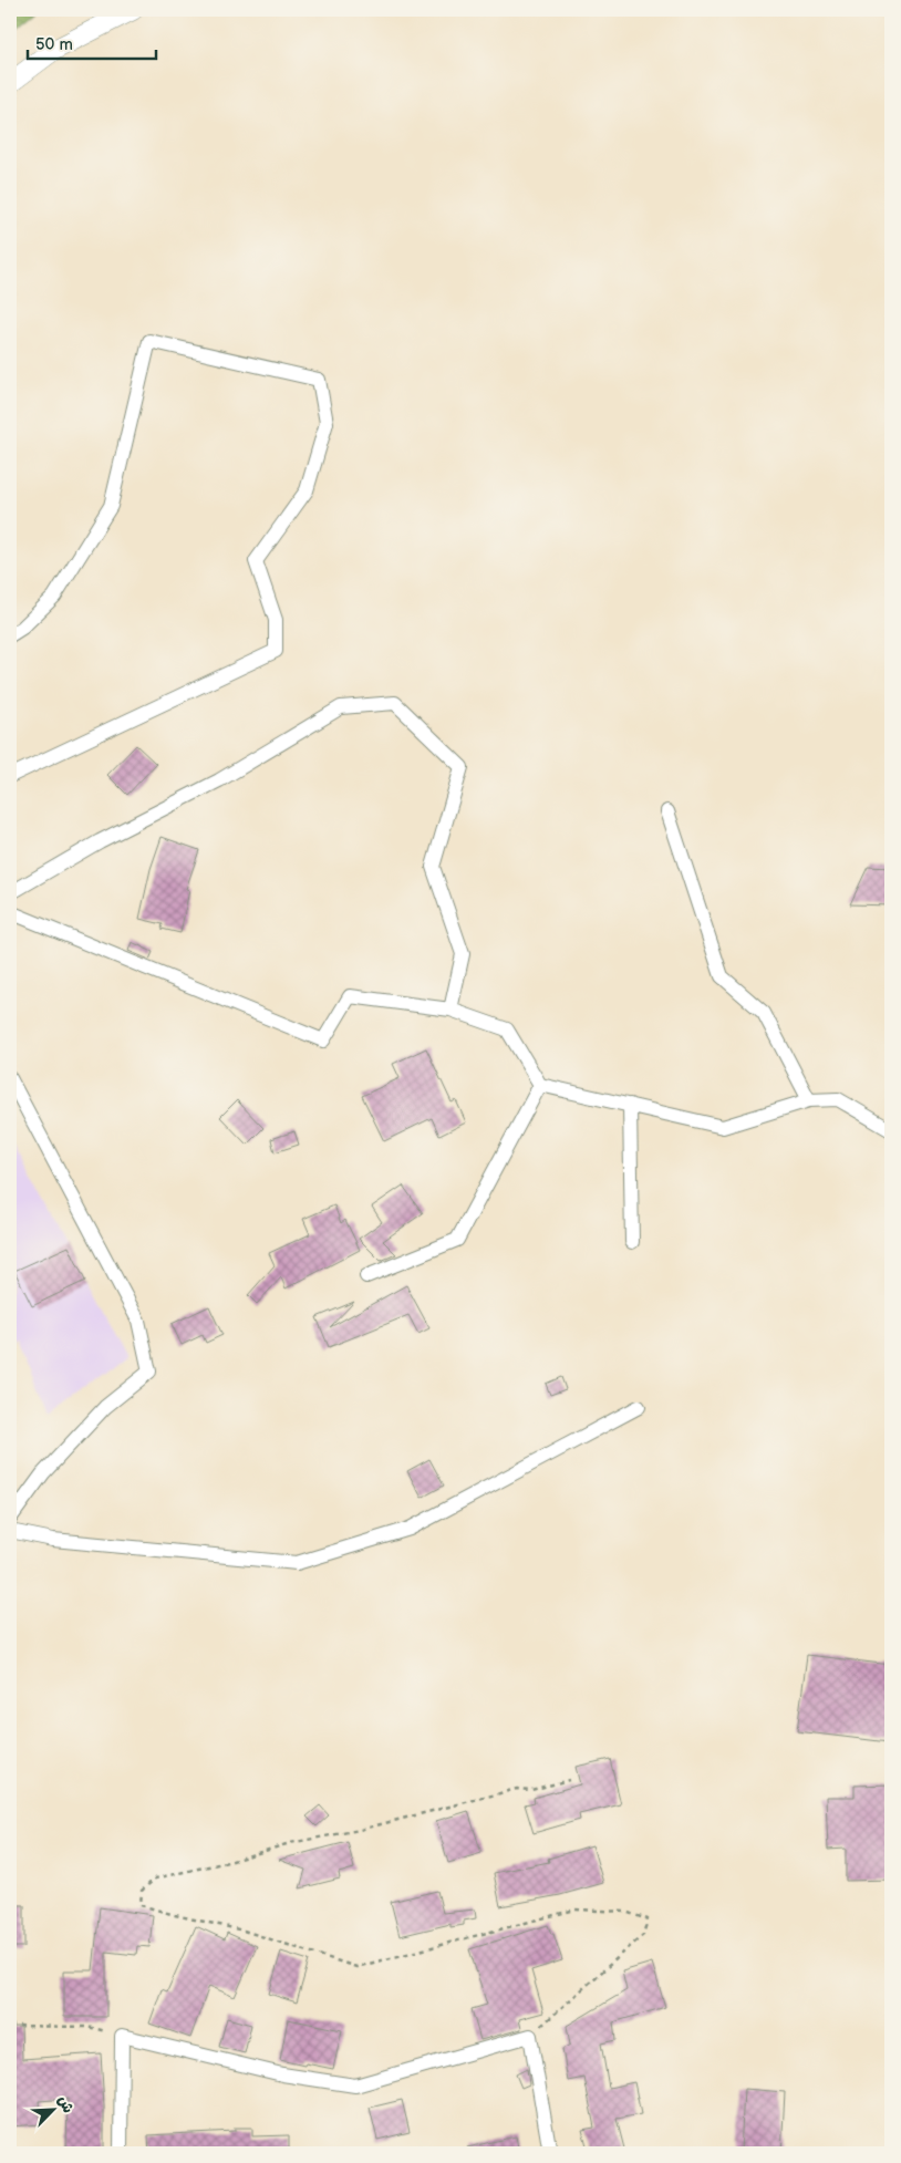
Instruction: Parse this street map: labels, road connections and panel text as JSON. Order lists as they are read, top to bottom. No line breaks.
{"scale_bar":"50 m","north":"top right"}
